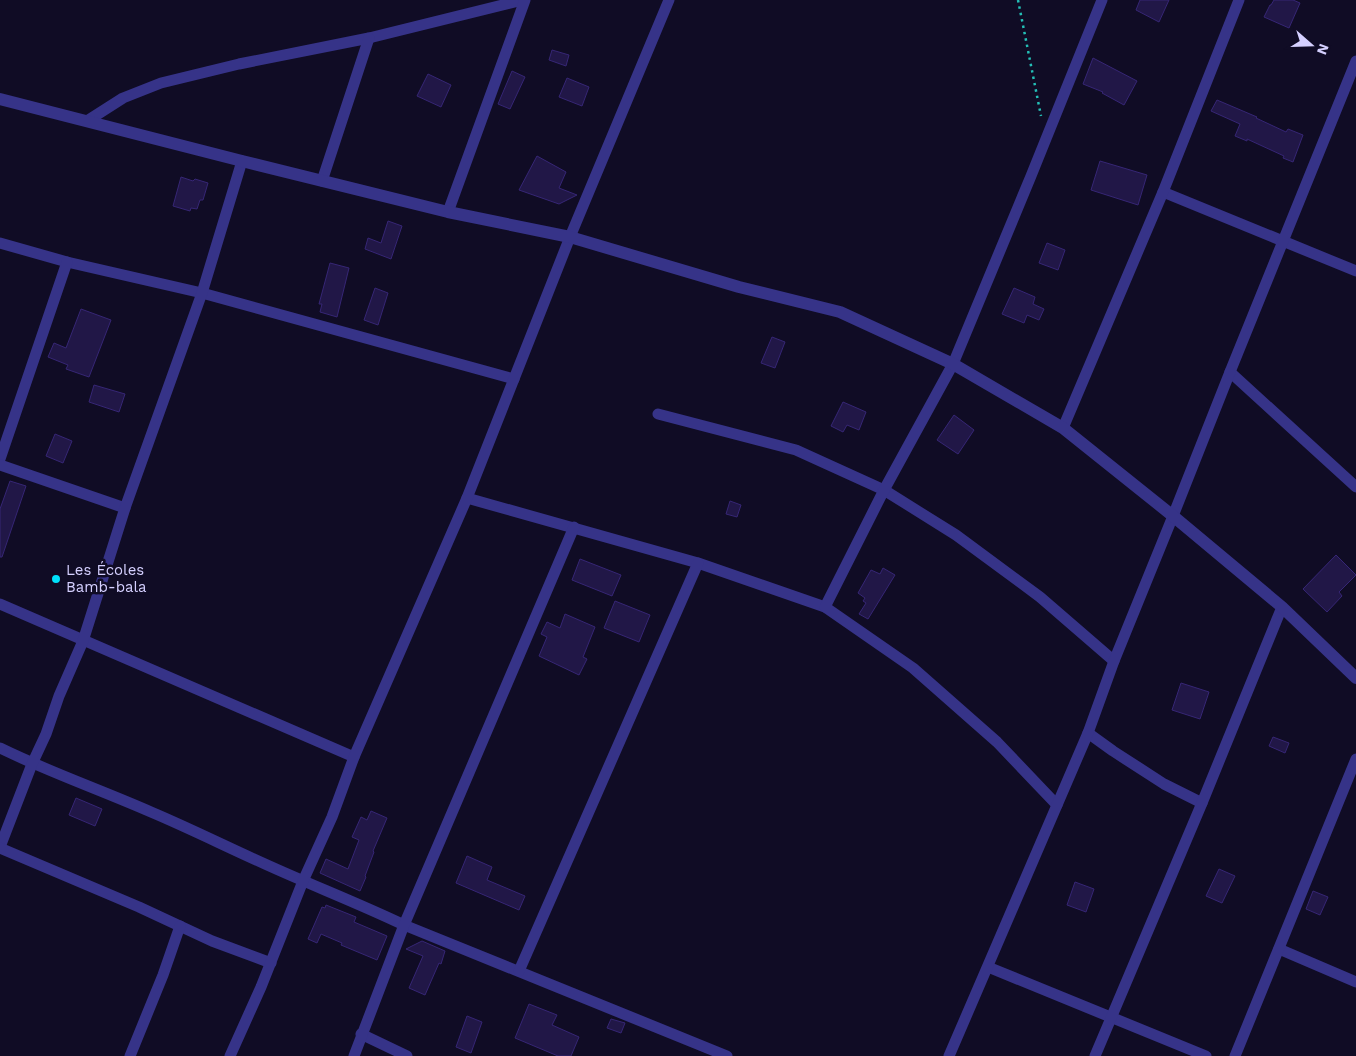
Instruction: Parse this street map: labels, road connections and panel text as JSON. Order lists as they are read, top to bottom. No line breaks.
{"places":["Les Écoles Bamb-bala"],"north":"right"}
